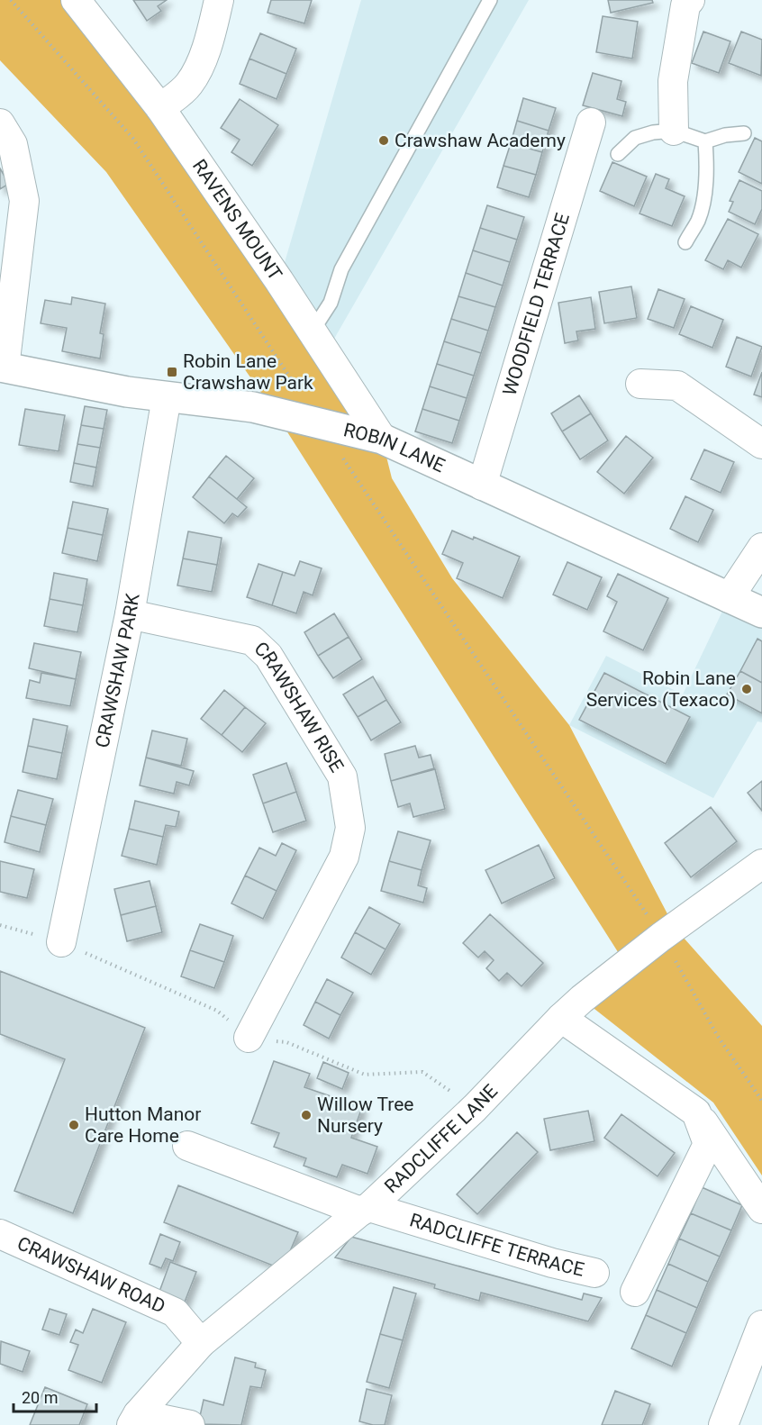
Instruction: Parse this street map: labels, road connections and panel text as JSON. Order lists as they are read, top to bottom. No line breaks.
{"streets":{"street":["RAVENS MOUNT","WOODFIELD TERRACE","ROBIN LANE","CRAWSHAW PARK","CRAWSHAW RISE","RADCLIFFE LANE","RADCLIFFE TERRACE","CRAWSHAW ROAD"]},"crossings":[["RAVENS MOUNT","ROBIN LANE"],["WOODFIELD TERRACE","ROBIN LANE"],["ROBIN LANE","CRAWSHAW PARK"],["CRAWSHAW PARK","CRAWSHAW RISE"],["RADCLIFFE LANE","RADCLIFFE TERRACE"],["RADCLIFFE LANE","CRAWSHAW ROAD"]],"places":{"other":["Crawshaw Academy","Robin Lane Services (Texaco)","Willow Tree Nursery","Hutton Manor Care Home"],"transit":["Robin Lane Crawshaw Park"]},"scale_bar":"20 m"}
